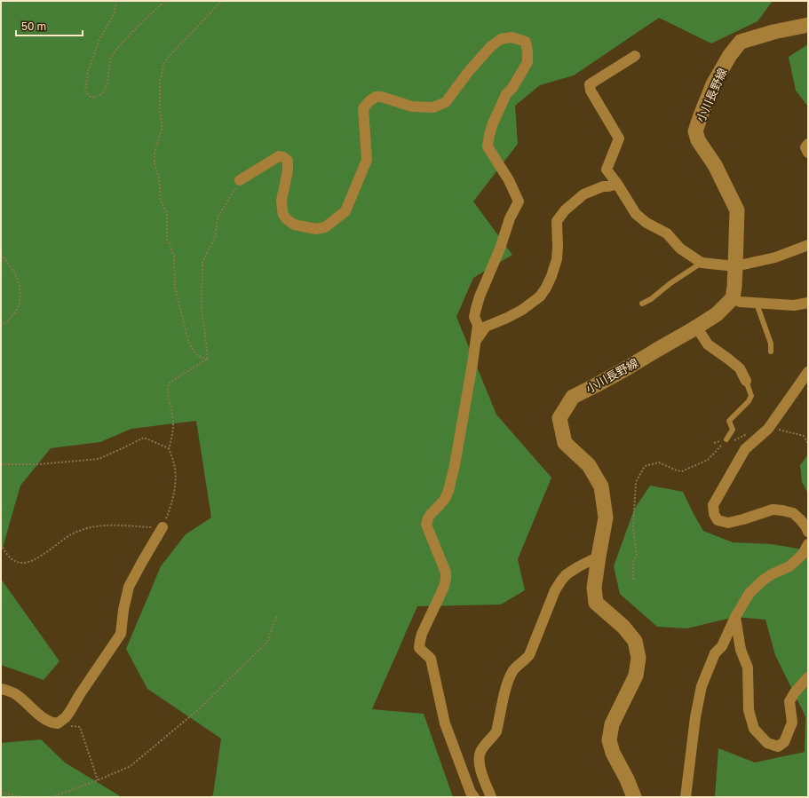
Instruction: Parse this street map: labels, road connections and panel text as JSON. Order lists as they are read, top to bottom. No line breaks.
{"streets":{"main road":["小川長野線"]},"scale_bar":"50 m"}
